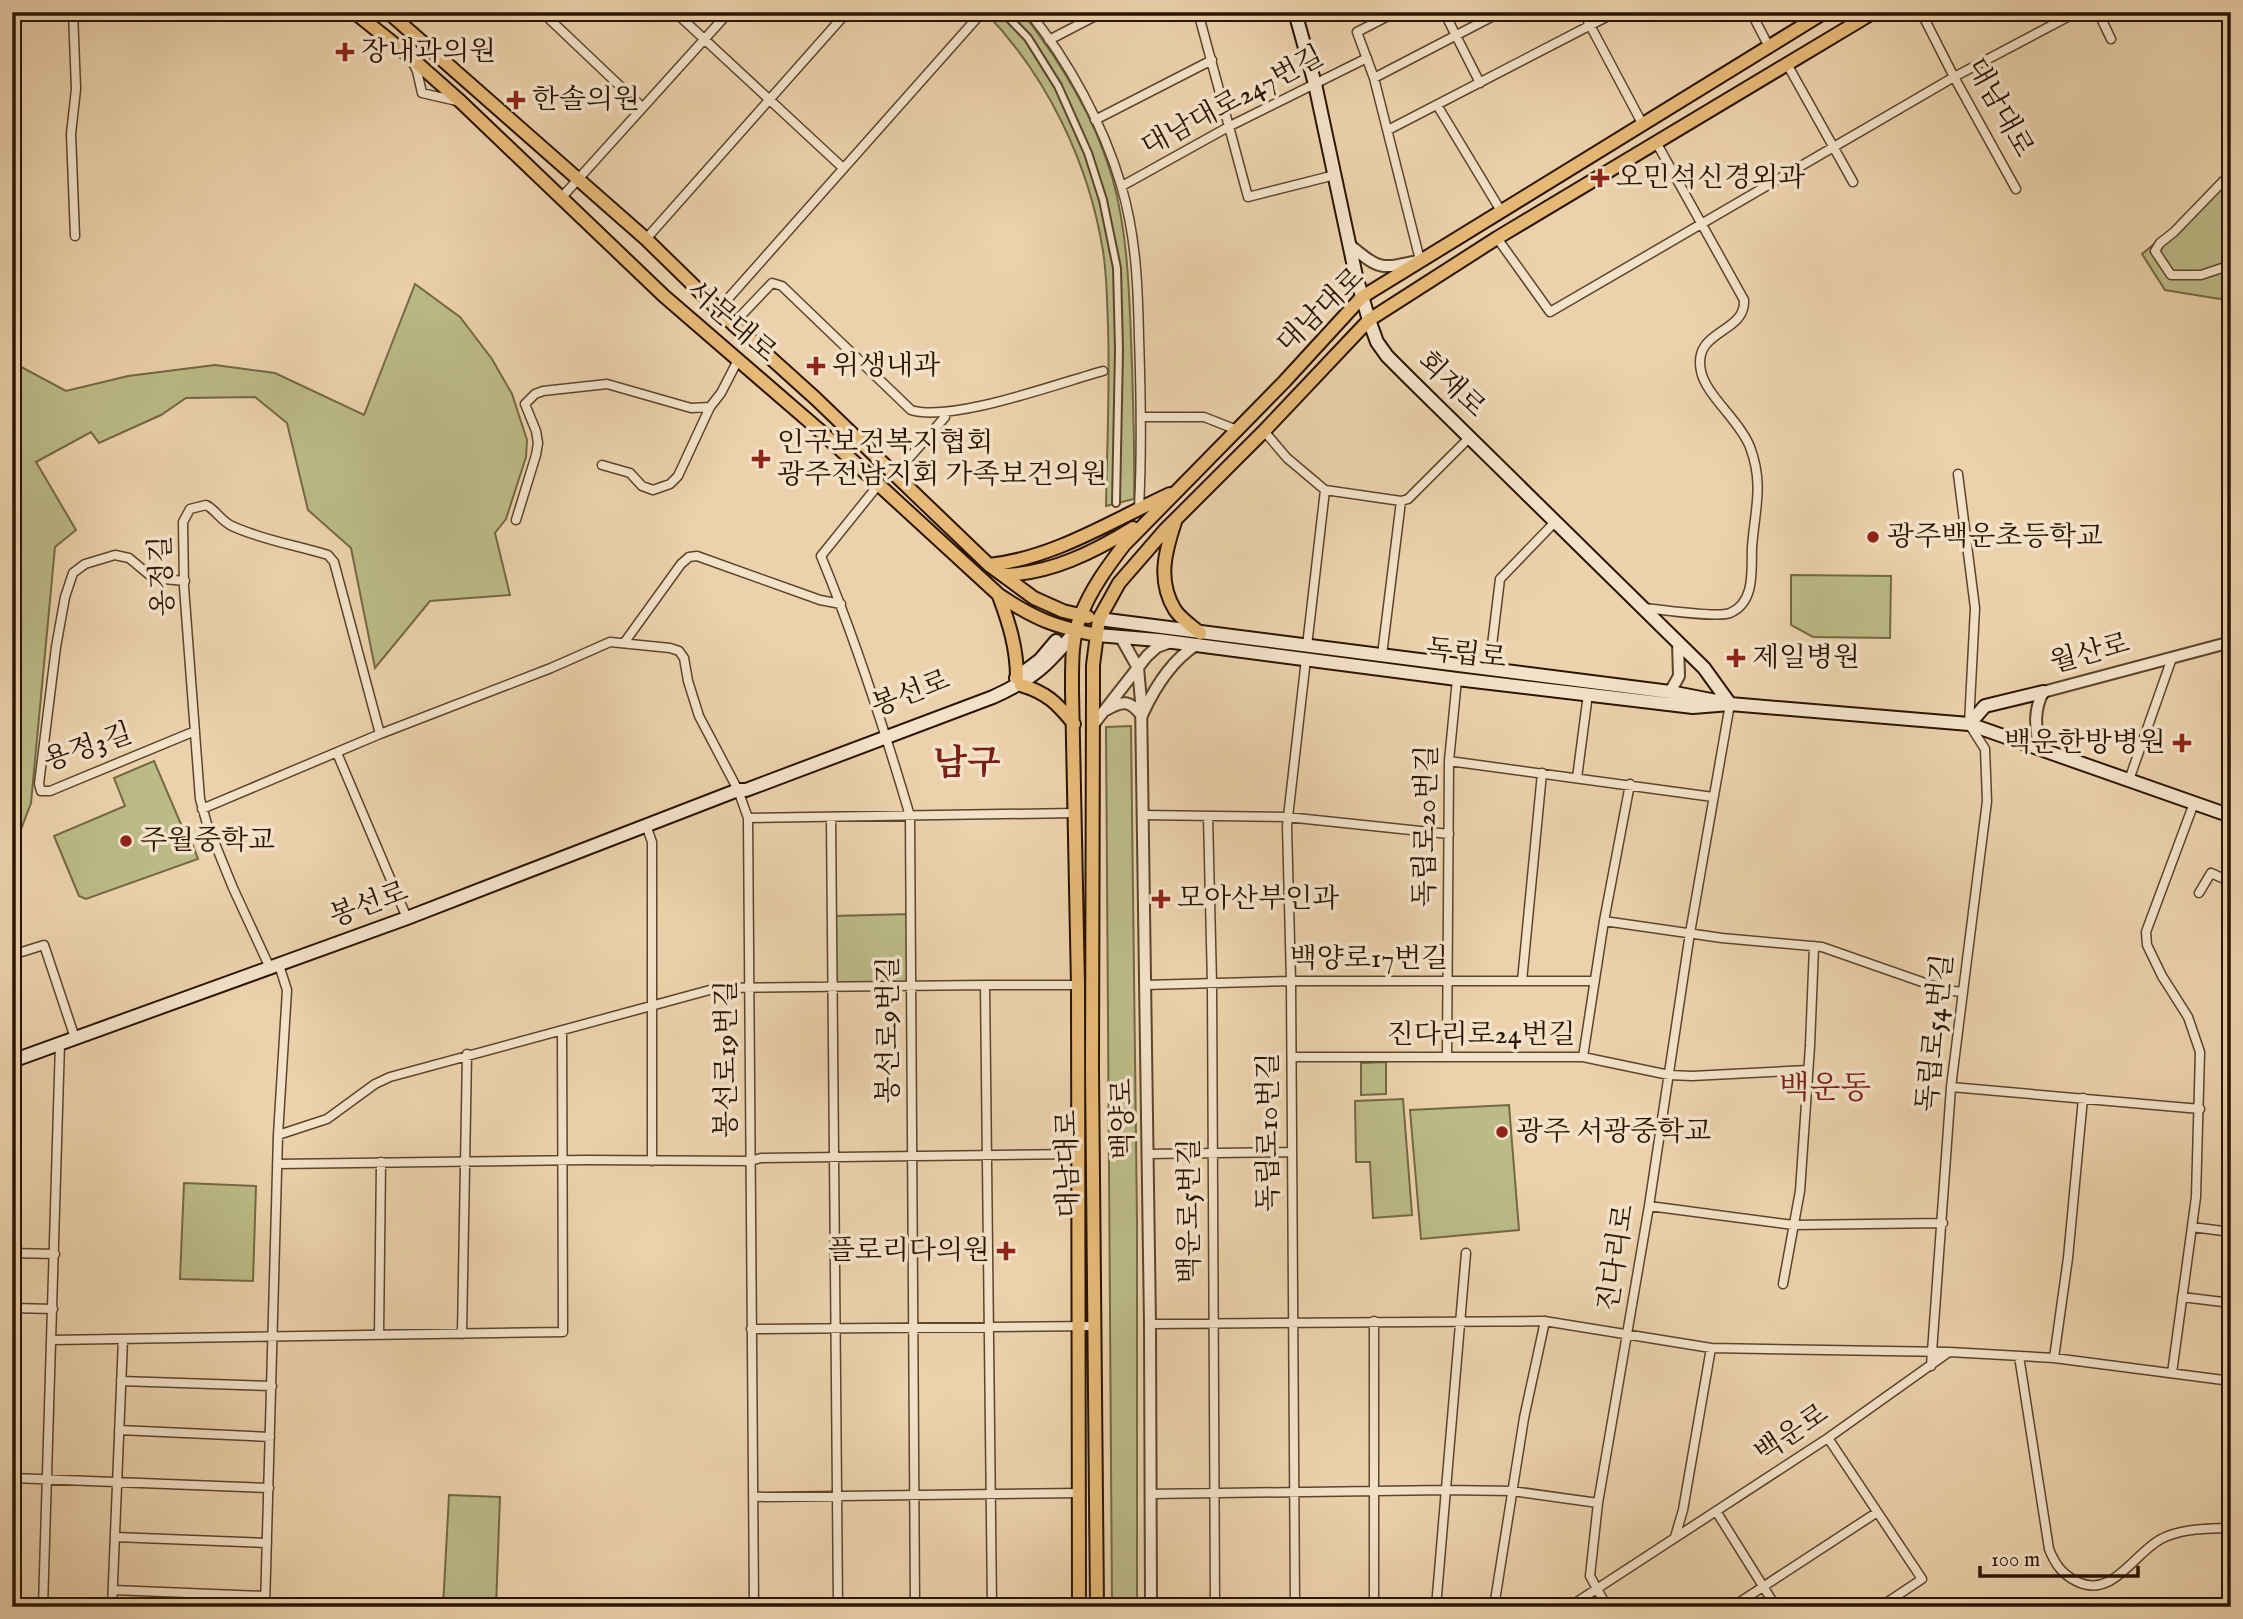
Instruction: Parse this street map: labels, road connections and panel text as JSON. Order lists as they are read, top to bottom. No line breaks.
{"streets":{"main road":["대남대로","서문대로","회재로","월산로","독립로","봉선로"],"street":["대남대로247번길","옹정길","용정3길","독립로20번길","백양로17번길","봉선로9번길","독립로54번길","진다리로24번길","봉선로19번길","백양로","독립로10번길","백운로5번길","진다리로","백운로"]},"crossings":[["대남대로247번길","대남대로"],["대남대로247번길","회재로"],["대남대로","서문대로"],["대남대로","회재로"],["대남대로","독립로"],["대남대로","봉선로"],["서문대로","독립로"],["서문대로","봉선로"],["서문대로","봉선로9번길"],["회재로","독립로"],["회재로","진다리로"],["옹정길","봉선로"],["옹정길","용정3길"],["월산로","독립로"],["월산로","독립로54번길"],["독립로","독립로20번길"],["독립로","독립로54번길"],["독립로","백양로"],["독립로","독립로10번길"],["독립로","진다리로"],["봉선로","봉선로9번길"],["봉선로","봉선로19번길"],["독립로20번길","백양로17번길"],["독립로20번길","진다리로24번길"],["백양로17번길","백양로"],["백양로17번길","독립로10번길"],["백양로17번길","백운로5번길"],["독립로54번길","백운로"],["진다리로24번길","독립로10번길"],["진다리로24번길","진다리로"],["진다리로","백운로"]],"districts":["남구","백운동"],"places":{"health":["장내과의원","한솔의원","오민석신경외과","위생내과","인구보건복지협회 광주전남지회 가족보건의원","제일병원","백운한방병원","모아산부인과","플로리다의원"],"other":["광주백운초등학교","주월중학교","광주 서광중학교"]},"scale_bar":"100 m"}
